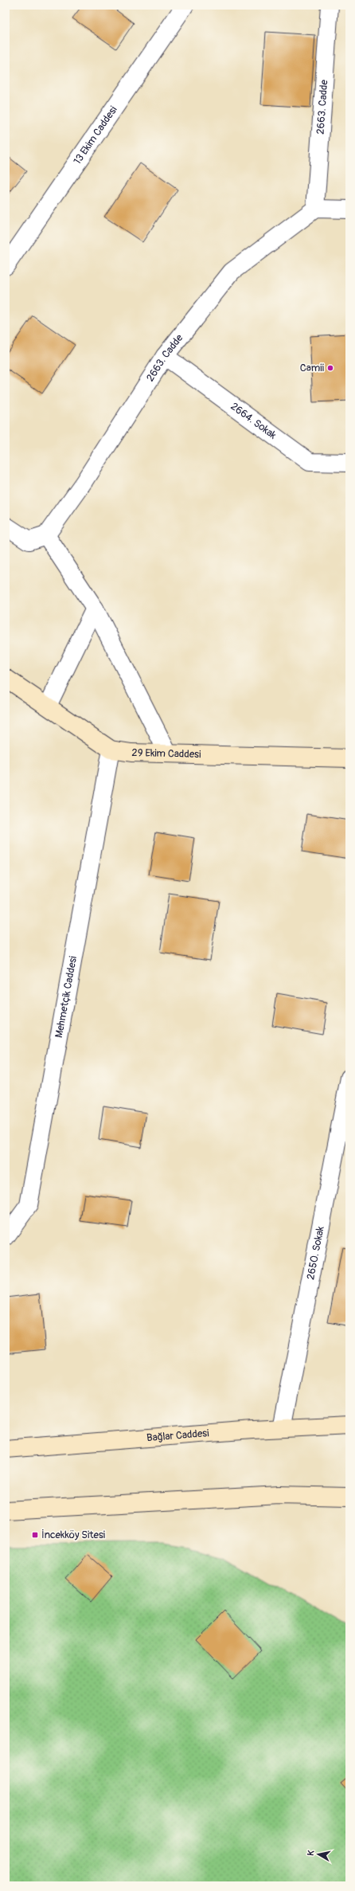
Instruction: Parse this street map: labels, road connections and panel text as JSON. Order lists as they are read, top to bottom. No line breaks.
{"streets":{"main road":["29 Ekim Caddesi","Bağlar Caddesi"],"street":["2663. Cadde","13 Ekim Caddesi","2664. Sokak","Mehmetçik Caddesi","2650. Sokak"]},"crossings":[["2663. Cadde","2664. Sokak"],["29 Ekim Caddesi","Mehmetçik Caddesi"],["2650. Sokak","Bağlar Caddesi"]],"places":{"other":["Camii"],"transit":["İncekköy Sitesi"]},"north":"left"}
